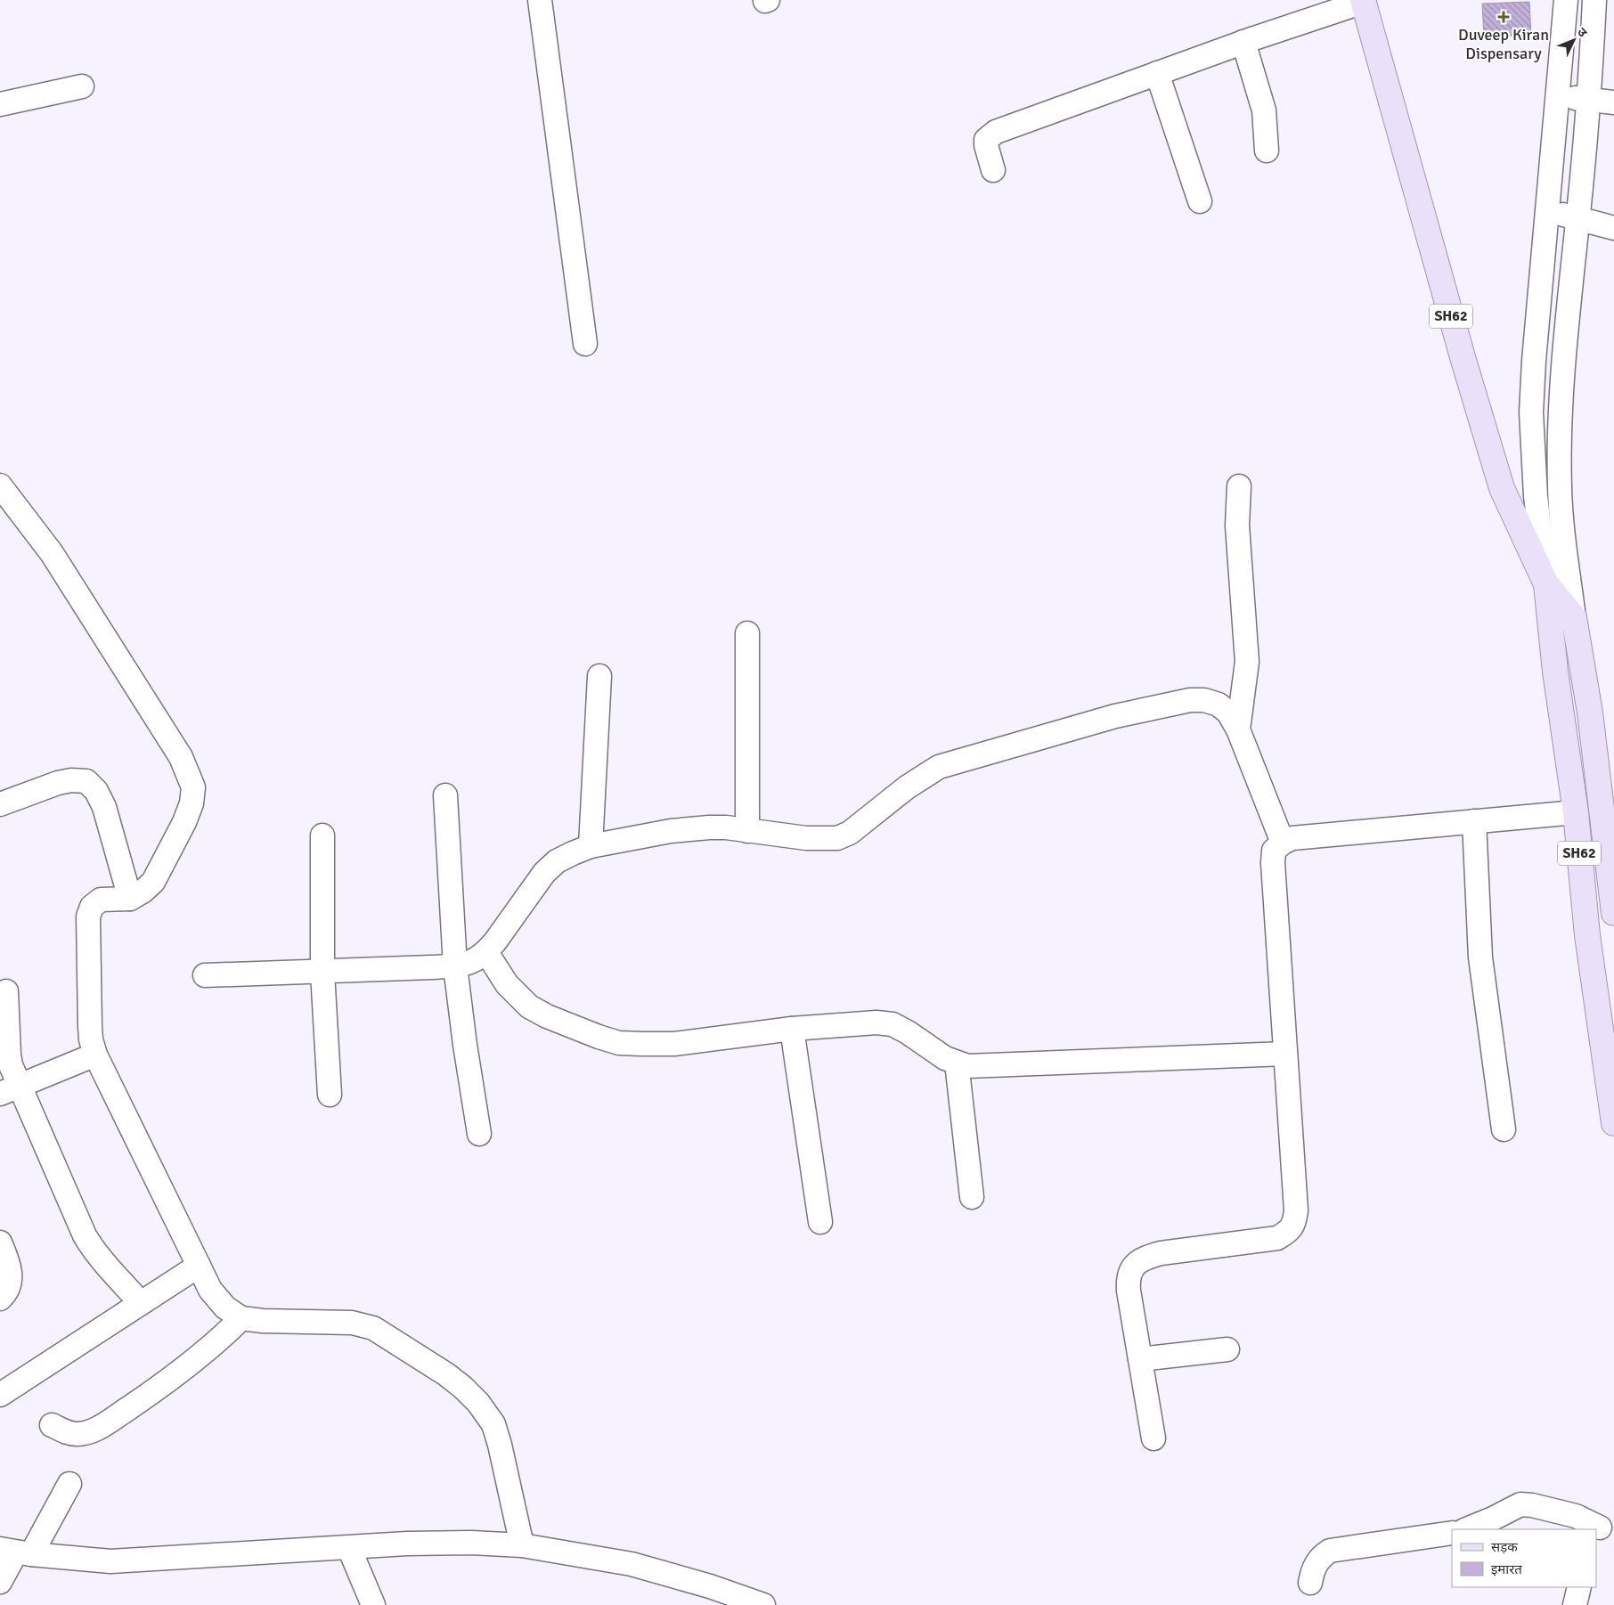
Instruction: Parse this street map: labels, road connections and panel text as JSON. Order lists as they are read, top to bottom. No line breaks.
{"streets":{"main road":["SH62"]},"places":{"health":["Duveep Kiran Dispensary"]},"legend":["सड़क","इमारत"],"north":"top right"}
